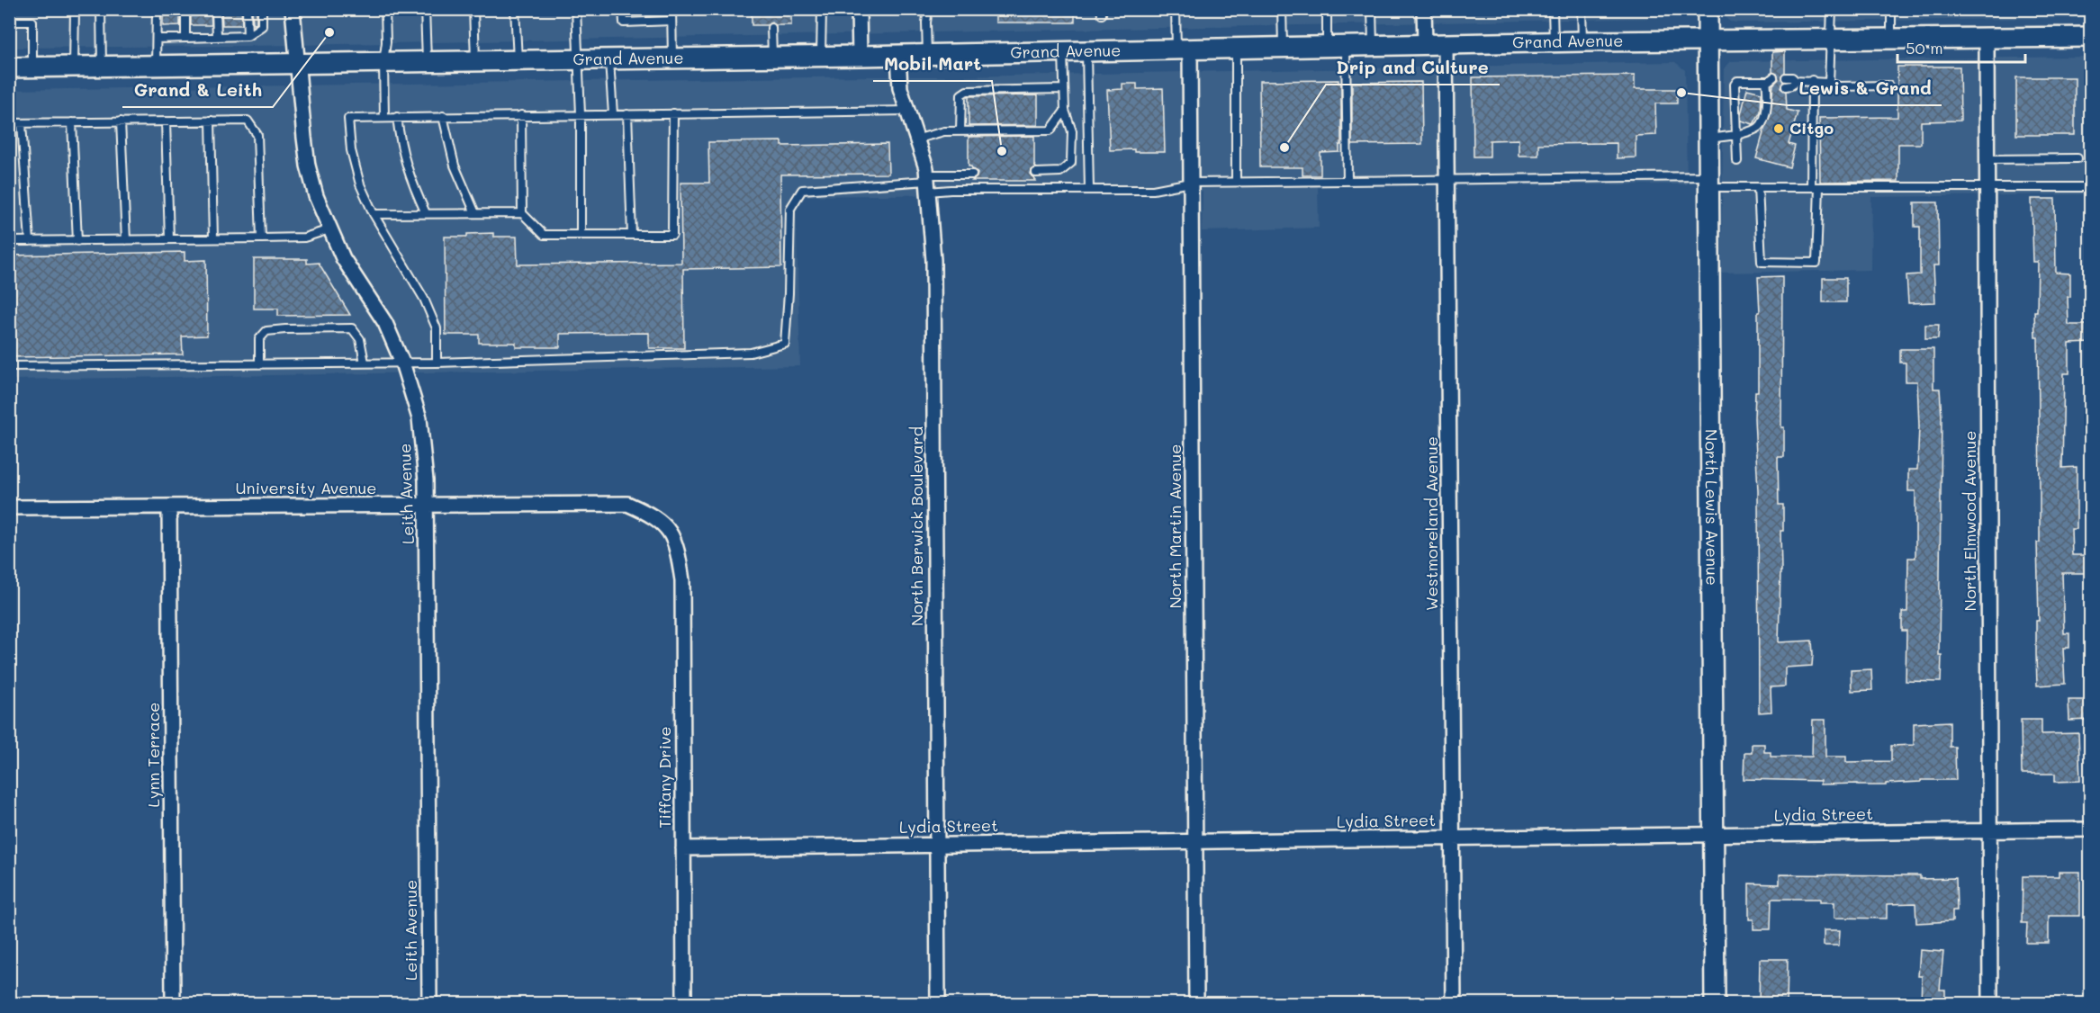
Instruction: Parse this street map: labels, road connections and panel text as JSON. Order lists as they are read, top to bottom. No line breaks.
{"streets":{"main road":["Grand Avenue","North Lewis Avenue"],"street":["University Avenue","Leith Avenue","North Elmwood Avenue","Westmoreland Avenue","North Berwick Boulevard","North Martin Avenue","Lynn Terrace","Tiffany Drive","Lydia Street"]},"crossings":[["Grand Avenue","Leith Avenue"],["Grand Avenue","North Lewis Avenue"],["Grand Avenue","North Elmwood Avenue"],["Grand Avenue","Westmoreland Avenue"],["Grand Avenue","North Berwick Boulevard"],["Grand Avenue","North Martin Avenue"],["University Avenue","Leith Avenue"],["University Avenue","Lynn Terrace"],["University Avenue","Tiffany Drive"],["North Lewis Avenue","Lydia Street"],["North Elmwood Avenue","Lydia Street"],["Westmoreland Avenue","Lydia Street"],["North Berwick Boulevard","Lydia Street"],["North Martin Avenue","Lydia Street"],["Tiffany Drive","Lydia Street"]],"places":["Grand & Leith","Lewis & Grand","Citgo","Drip and Culture","Mobil Mart"],"scale_bar":"50 m"}
